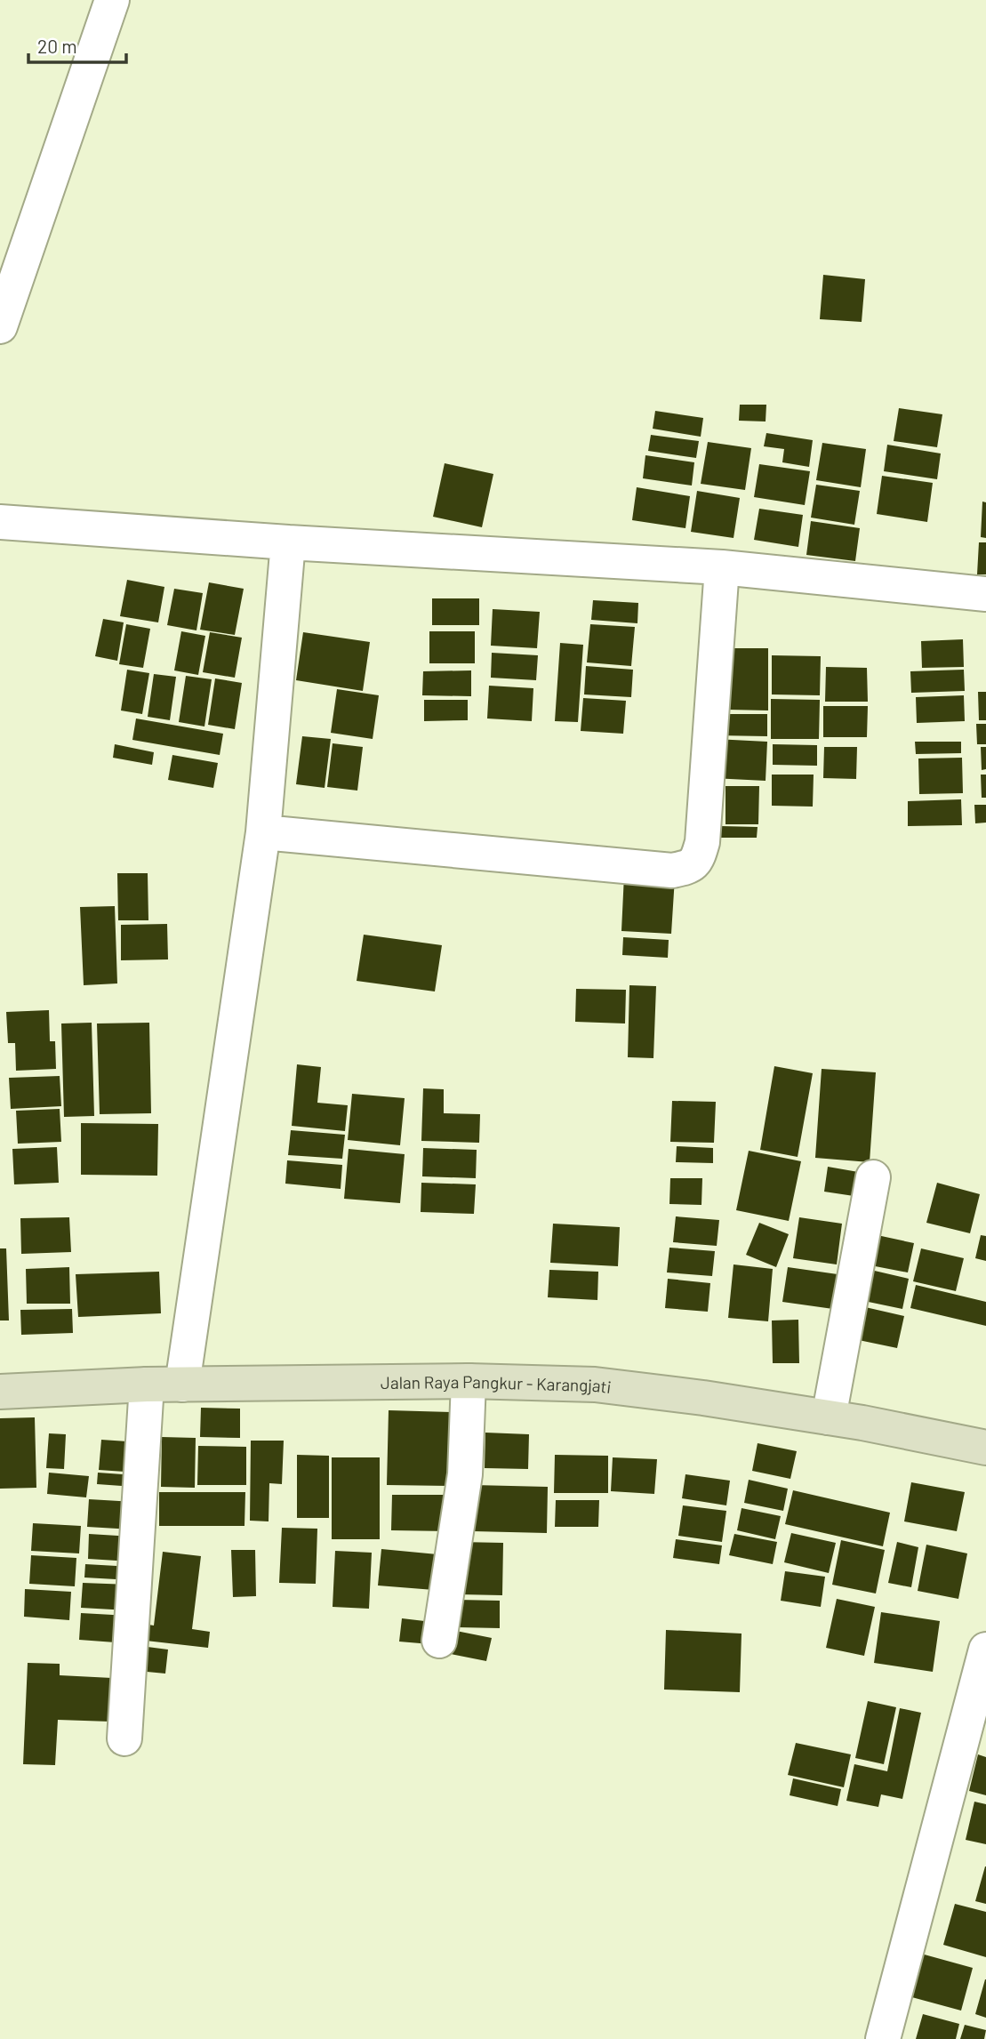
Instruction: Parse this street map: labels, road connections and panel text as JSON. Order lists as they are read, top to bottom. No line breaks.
{"streets":{"main road":["Jalan Raya Pangkur - Karangjati"]},"scale_bar":"20 m"}
